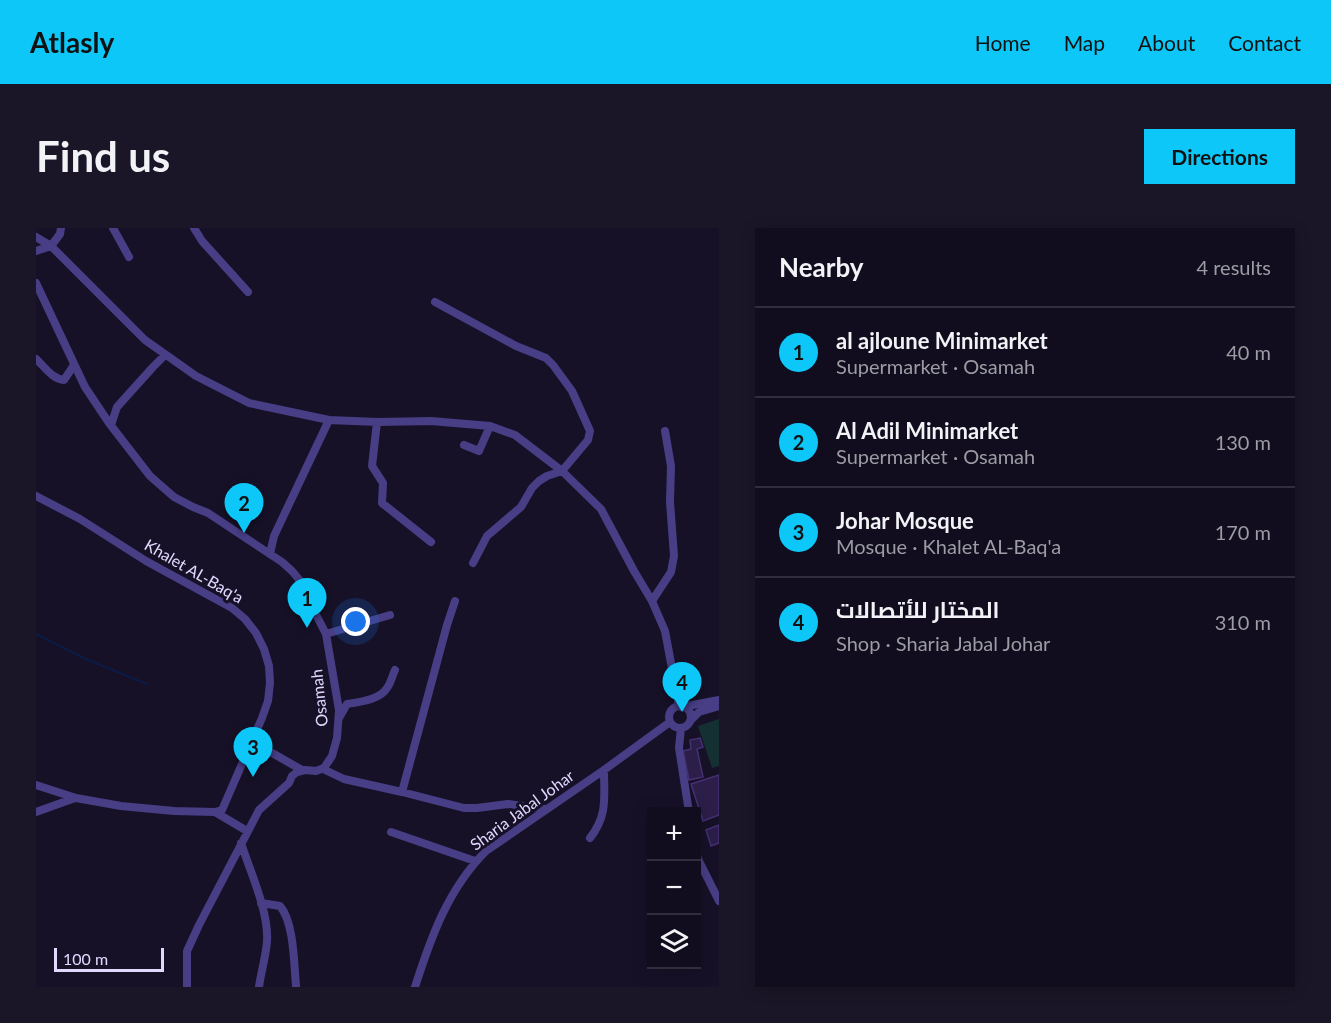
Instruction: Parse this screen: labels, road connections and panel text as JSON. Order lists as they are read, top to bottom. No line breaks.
{"streets":{"street":["Khalet AL-Baq'a","Osamah","Sharia Jabal Johar"]},"scale_bar":"100 m","page":{"header":"Atlasly","nav":["Home","Map","About","Contact"],"buttons":"Directions","title":"Find us","heading":["Nearby","4 results"],"list":[{"mark":"1","name":"al ajloune Minimarket","note":"Supermarket · Osamah","value":"40 m"},{"mark":"2","name":"Al Adil Minimarket","note":"Supermarket · Osamah","value":"130 m"},{"mark":"3","name":"Johar Mosque","note":"Mosque · Khalet AL-Baq'a","value":"170 m"},{"mark":"4","name":"المختار للأتصالات","note":"Shop · Sharia Jabal Johar","value":"310 m"}],"pins":["2","1","4","3"],"map_buttons":["+","−"],"scale":"100 m"}}
